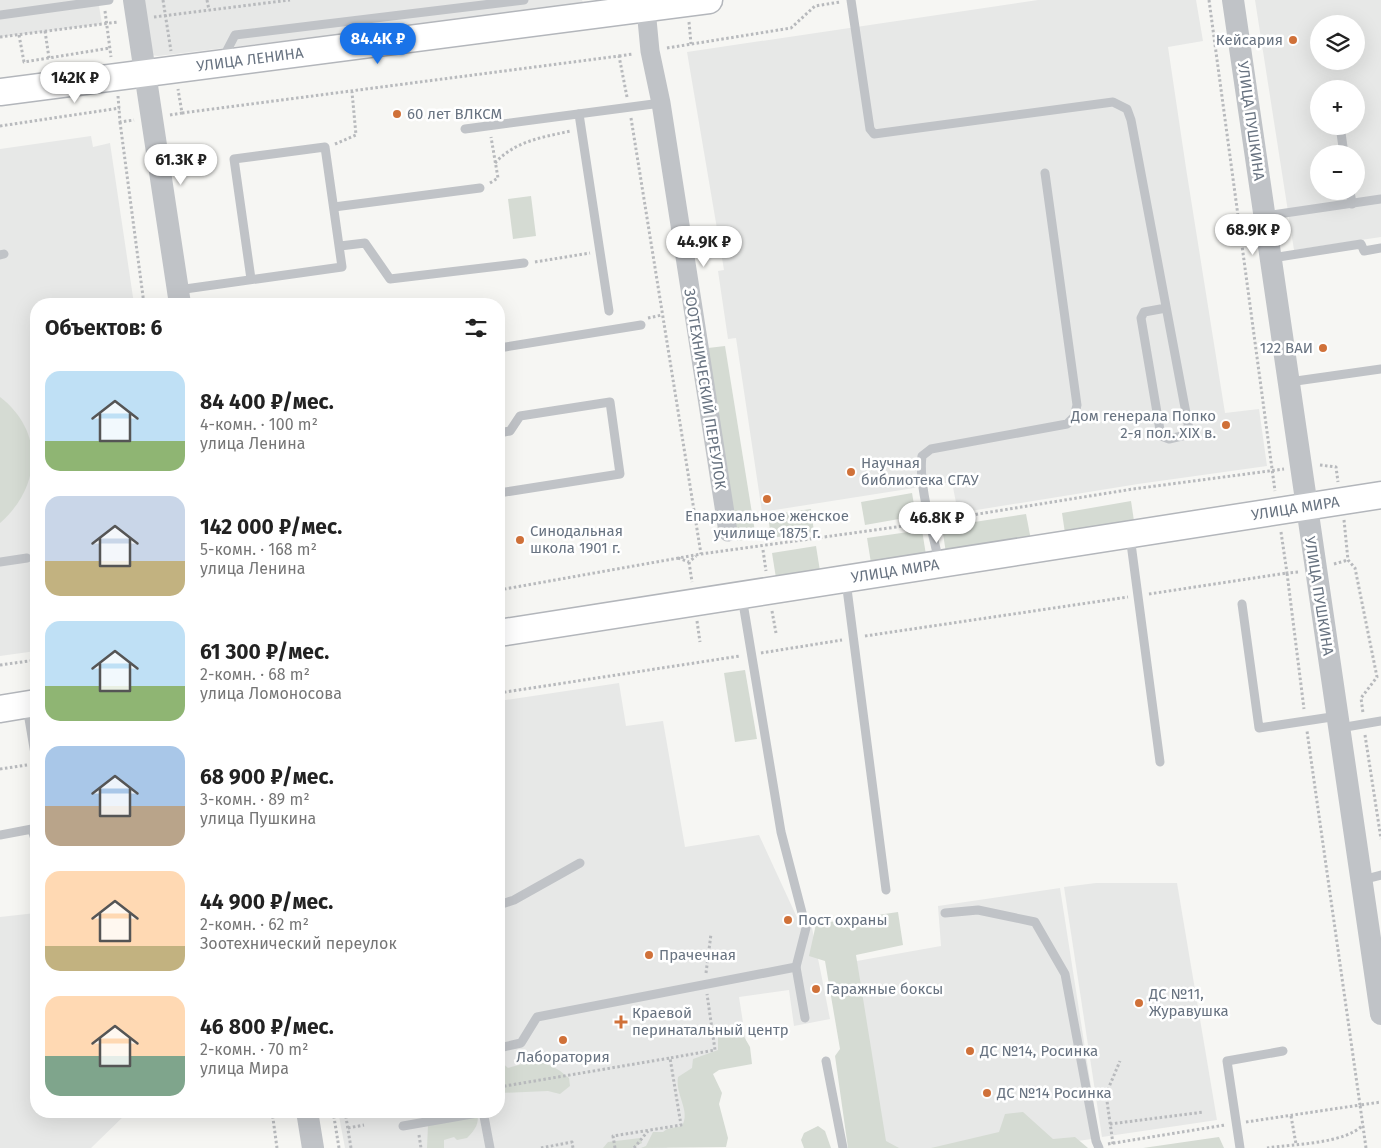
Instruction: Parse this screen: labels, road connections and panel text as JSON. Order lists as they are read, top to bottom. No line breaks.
{"streets":{"main road":["УЛИЦА ЛЕНИНА","УЛИЦА МИРА"],"street":["УЛИЦА ПУШКИНА","ЗООТЕХНИЧЕСКИЙ ПЕРЕУЛОК"]},"crossings":[["УЛИЦА ЛЕНИНА","ЗООТЕХНИЧЕСКИЙ ПЕРЕУЛОК"],["УЛИЦА ПУШКИНА","УЛИЦА МИРА"]],"places":{"other":["Кейсария","60 лет ВЛКСМ","122 ВАИ","Дом генерала Попко 2-я пол. XIX в.","Научная библиотека СГАУ","Епархиальное женское училище 1875 г.","Синодальная школа 1901 г.","Пост охраны","Прачечная","Гаражные боксы","ДС №11, Журавушка","Лаборатория","ДС №14, Росинка","ДС №14 Росинка"],"health":["Краевой перинатальный центр"]},"page":{"map_buttons":["+","−"],"price":["84.4K ₽","142K ₽","61.3K ₽","68.9K ₽","44.9K ₽","46.8K ₽"],"heading":"Объектов: 6","list":[{"name":"84 400 ₽/мес.","note":"4-комн. · 100 m² · улица Ленина"},{"name":"142 000 ₽/мес.","note":"5-комн. · 168 m² · улица Ленина"},{"name":"61 300 ₽/мес.","note":"2-комн. · 68 m² · улица Ломоносова"},{"name":"68 900 ₽/мес.","note":"3-комн. · 89 m² · улица Пушкина"},{"name":"44 900 ₽/мес.","note":"2-комн. · 62 m² · Зоотехнический переулок"},{"name":"46 800 ₽/мес.","note":"2-комн. · 70 m² · улица Мира"}]}}
